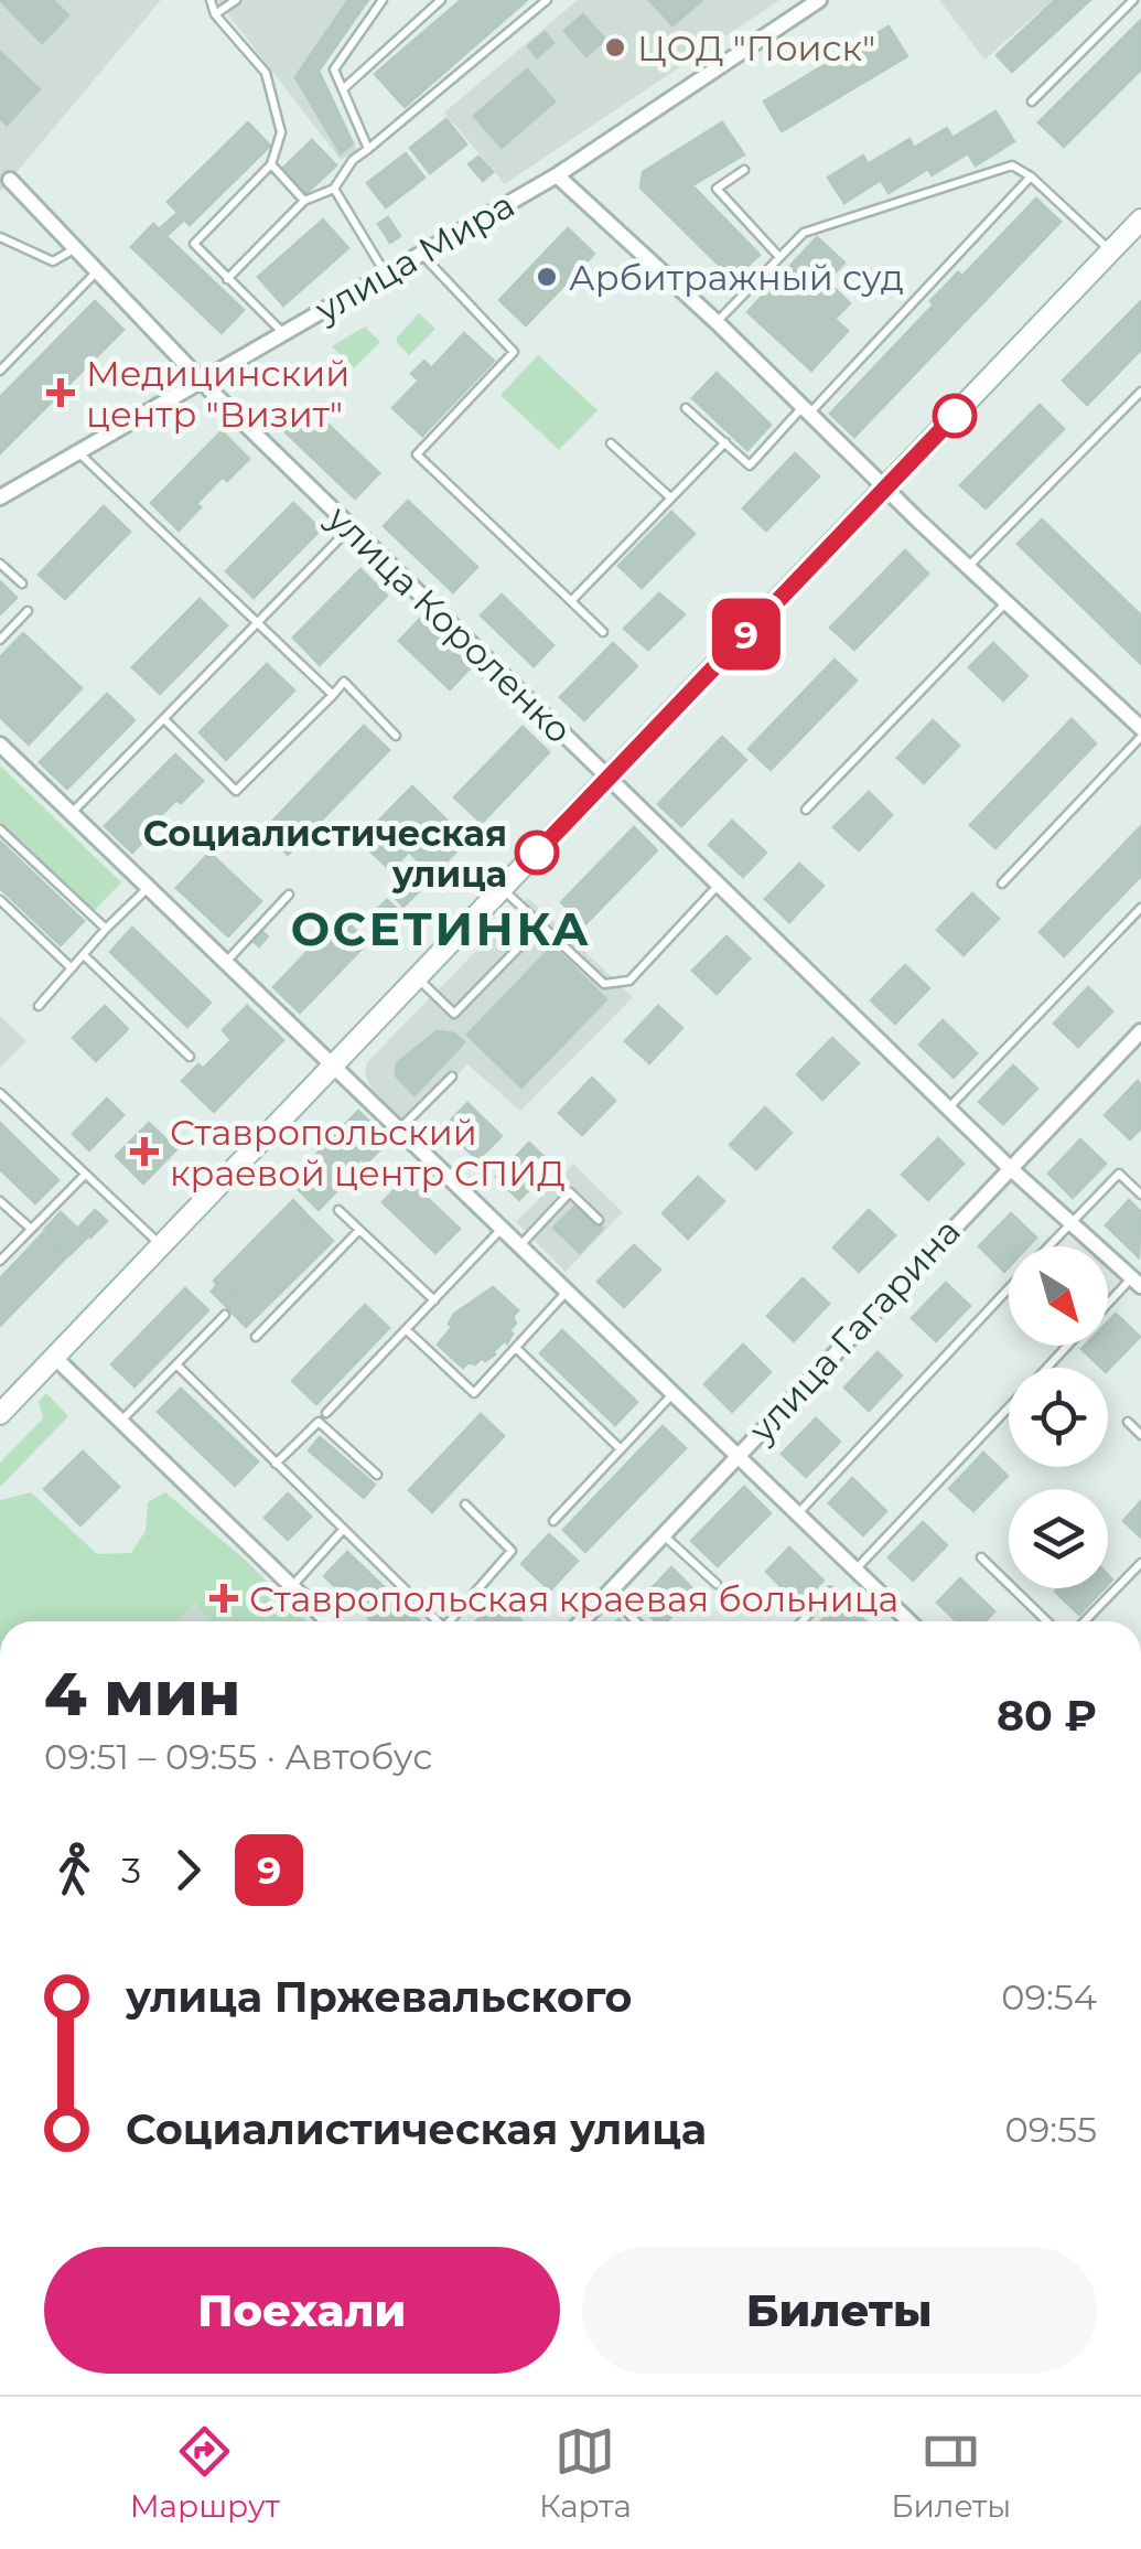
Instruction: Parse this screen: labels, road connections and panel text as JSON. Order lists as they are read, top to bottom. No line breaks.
{"streets":{"street":["улица Мира","улица Короленко","улица Гагарина"]},"crossings":[["улица Мира","улица Короленко"],["улица Короленко","улица Гагарина"]],"districts":["ОСЕТИНКА"],"places":{"other":["ЦОД \"Поиск\"","Арбитражный суд","Социалистическая улица"],"health":["Медицинский центр \"Визит\"","Ставропольский краевой центр СПИД","Ставропольская краевая больница"]},"lines":["bus line 9"],"north":"bottom right","page":{"on_map":"9","heading":["4 мин","09:51 – 09:55 · Автобус","80 ₽"],"legs":["3","9"],"list":[{"name":"улица Пржевальского","value":"09:54"},{"name":"Социалистическая улица","value":"09:55"}],"buttons":["Поехали","Билеты"],"tabs":["Маршрут","Карта","Билеты"]}}
